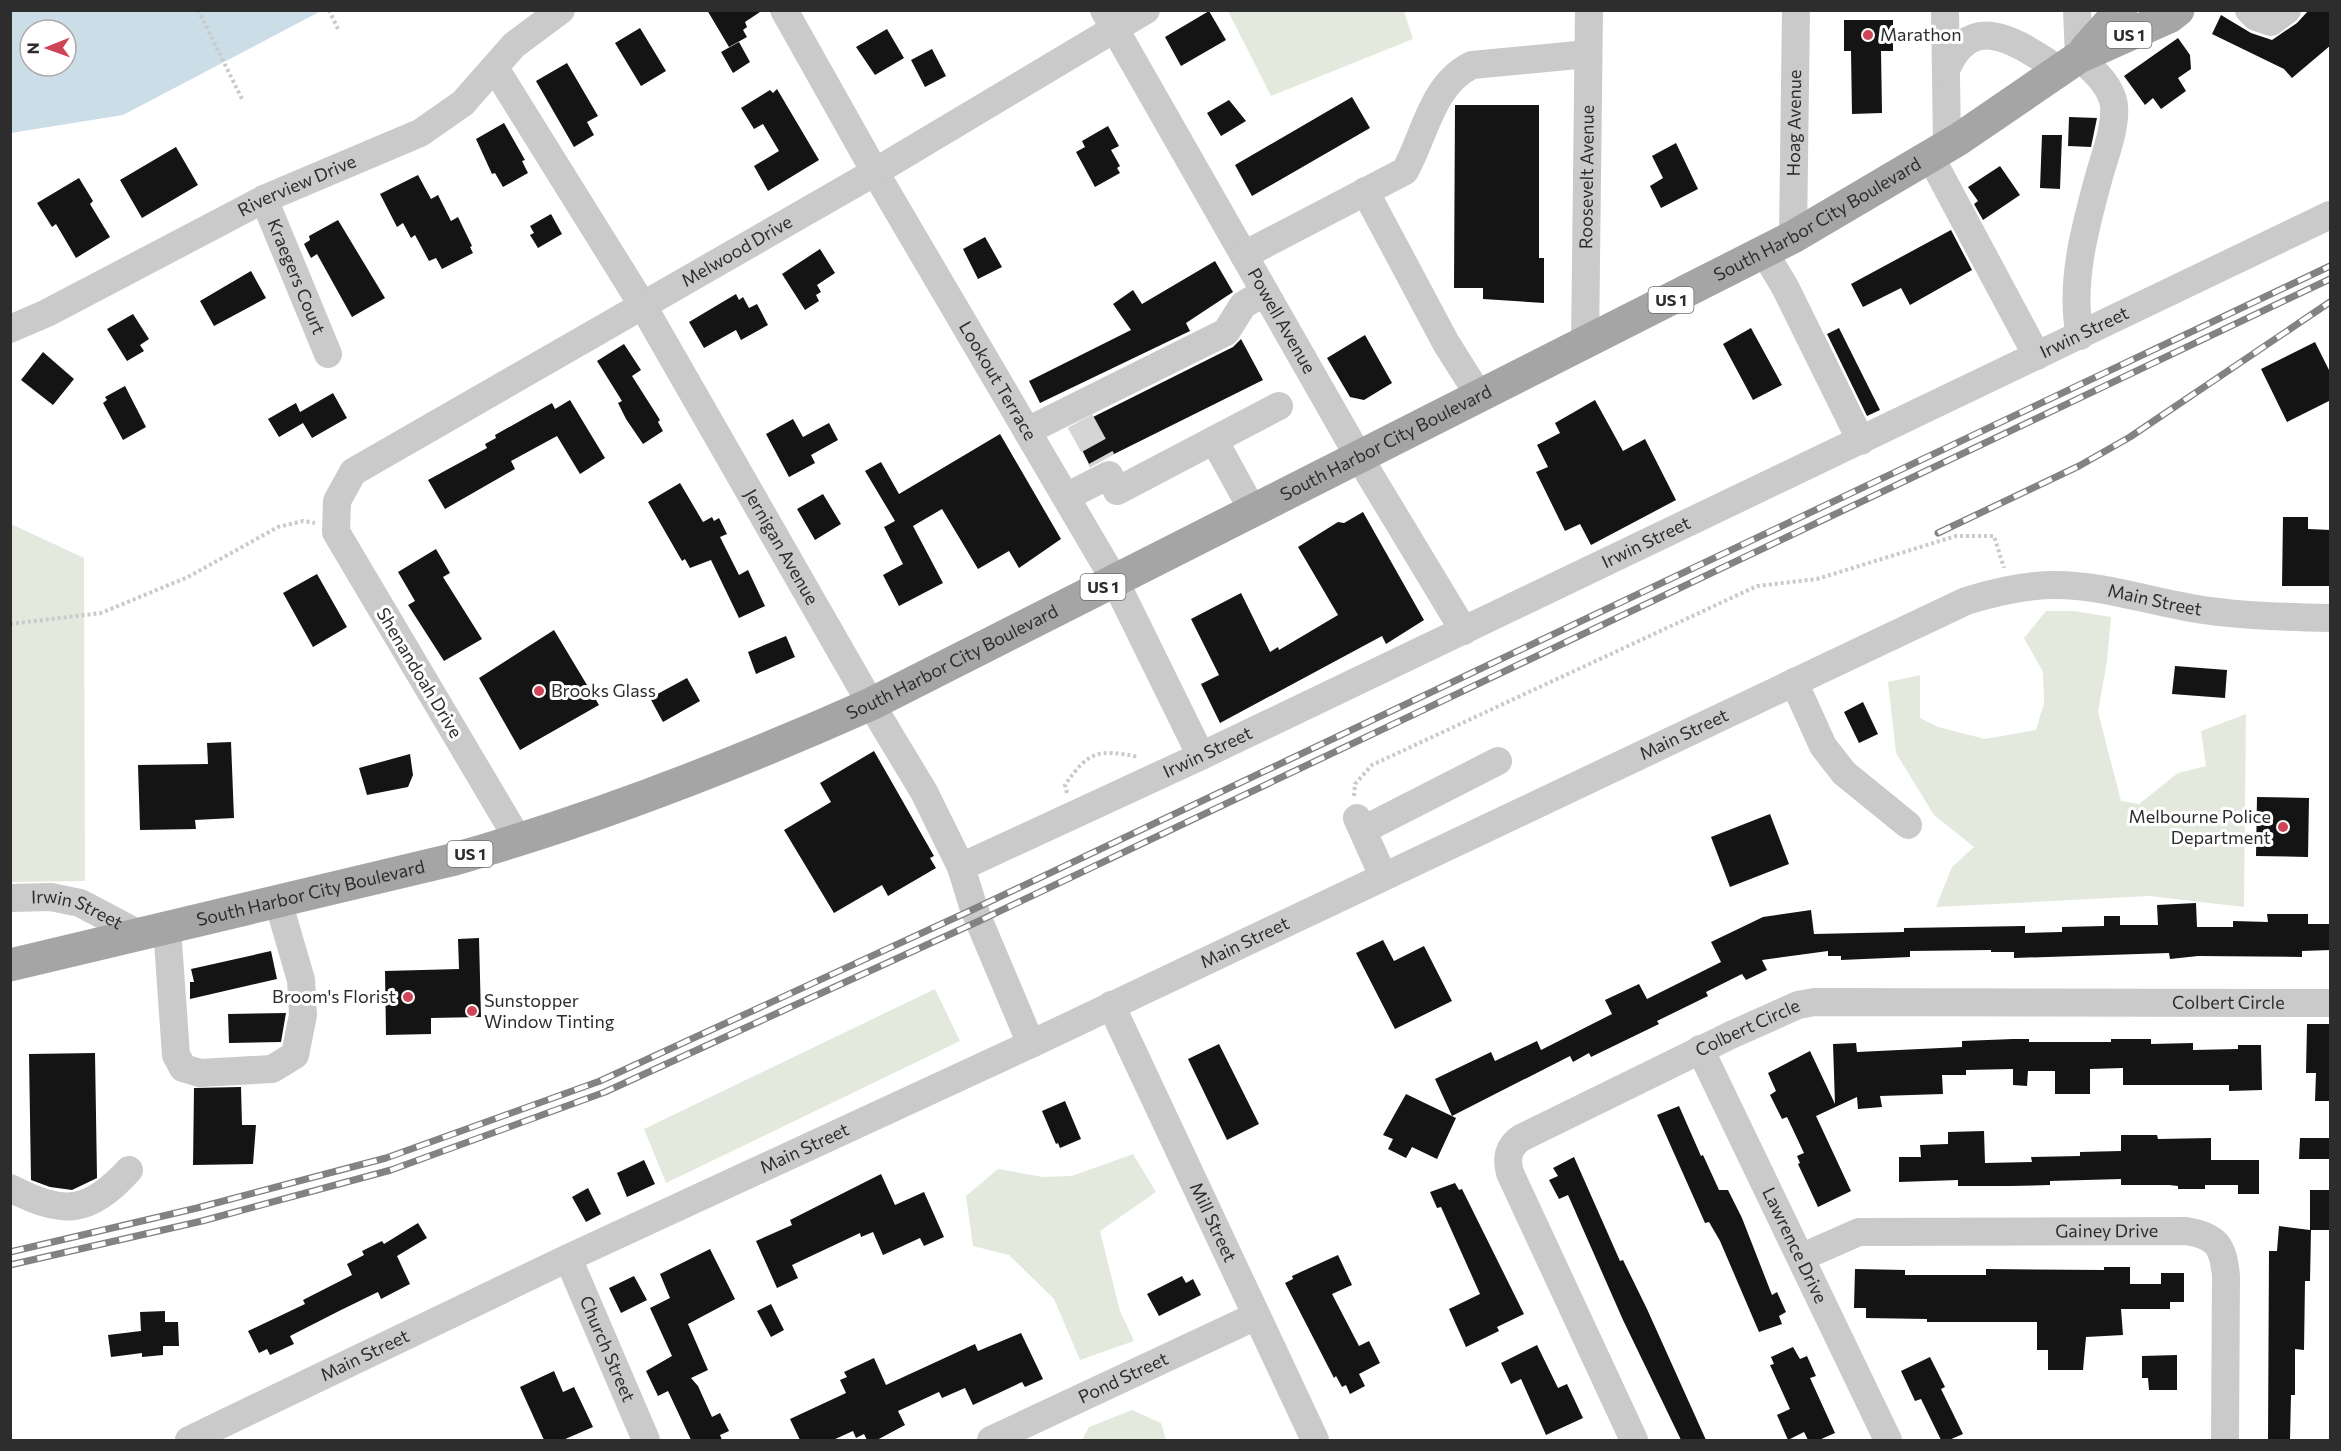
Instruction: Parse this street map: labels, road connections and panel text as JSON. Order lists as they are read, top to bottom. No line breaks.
{"streets":{"main road":["US 1","South Harbor City Boulevard"],"street":["Hoag Avenue","Roosevelt Avenue","Riverview Drive","Melwood Drive","Kraegers Court","Powell Avenue","Irwin Street","Lookout Terrace","Jernigan Avenue","Main Street","Shenandoah Drive","Colbert Circle","Mill Street","Gainey Drive","Lawrence Drive","Church Street","Pond Street"]},"crossings":[["Hoag Avenue","South Harbor City Boulevard"],["Roosevelt Avenue","South Harbor City Boulevard"],["Riverview Drive","Kraegers Court"],["Riverview Drive","Jernigan Avenue"],["South Harbor City Boulevard","Powell Avenue"],["South Harbor City Boulevard","Irwin Street"],["South Harbor City Boulevard","Lookout Terrace"],["South Harbor City Boulevard","Jernigan Avenue"],["South Harbor City Boulevard","Shenandoah Drive"],["Melwood Drive","Powell Avenue"],["Melwood Drive","Lookout Terrace"],["Melwood Drive","Jernigan Avenue"],["Melwood Drive","Shenandoah Drive"],["Powell Avenue","Irwin Street"],["Irwin Street","Lookout Terrace"],["Irwin Street","Jernigan Avenue"],["Jernigan Avenue","Main Street"],["Main Street","Mill Street"],["Main Street","Church Street"],["Colbert Circle","Lawrence Drive"],["Mill Street","Pond Street"],["Gainey Drive","Lawrence Drive"]],"places":["Marathon","Brooks Glass","Melbourne Police Department","Broom's Florist","Sunstopper Window Tinting"],"north":"left"}
